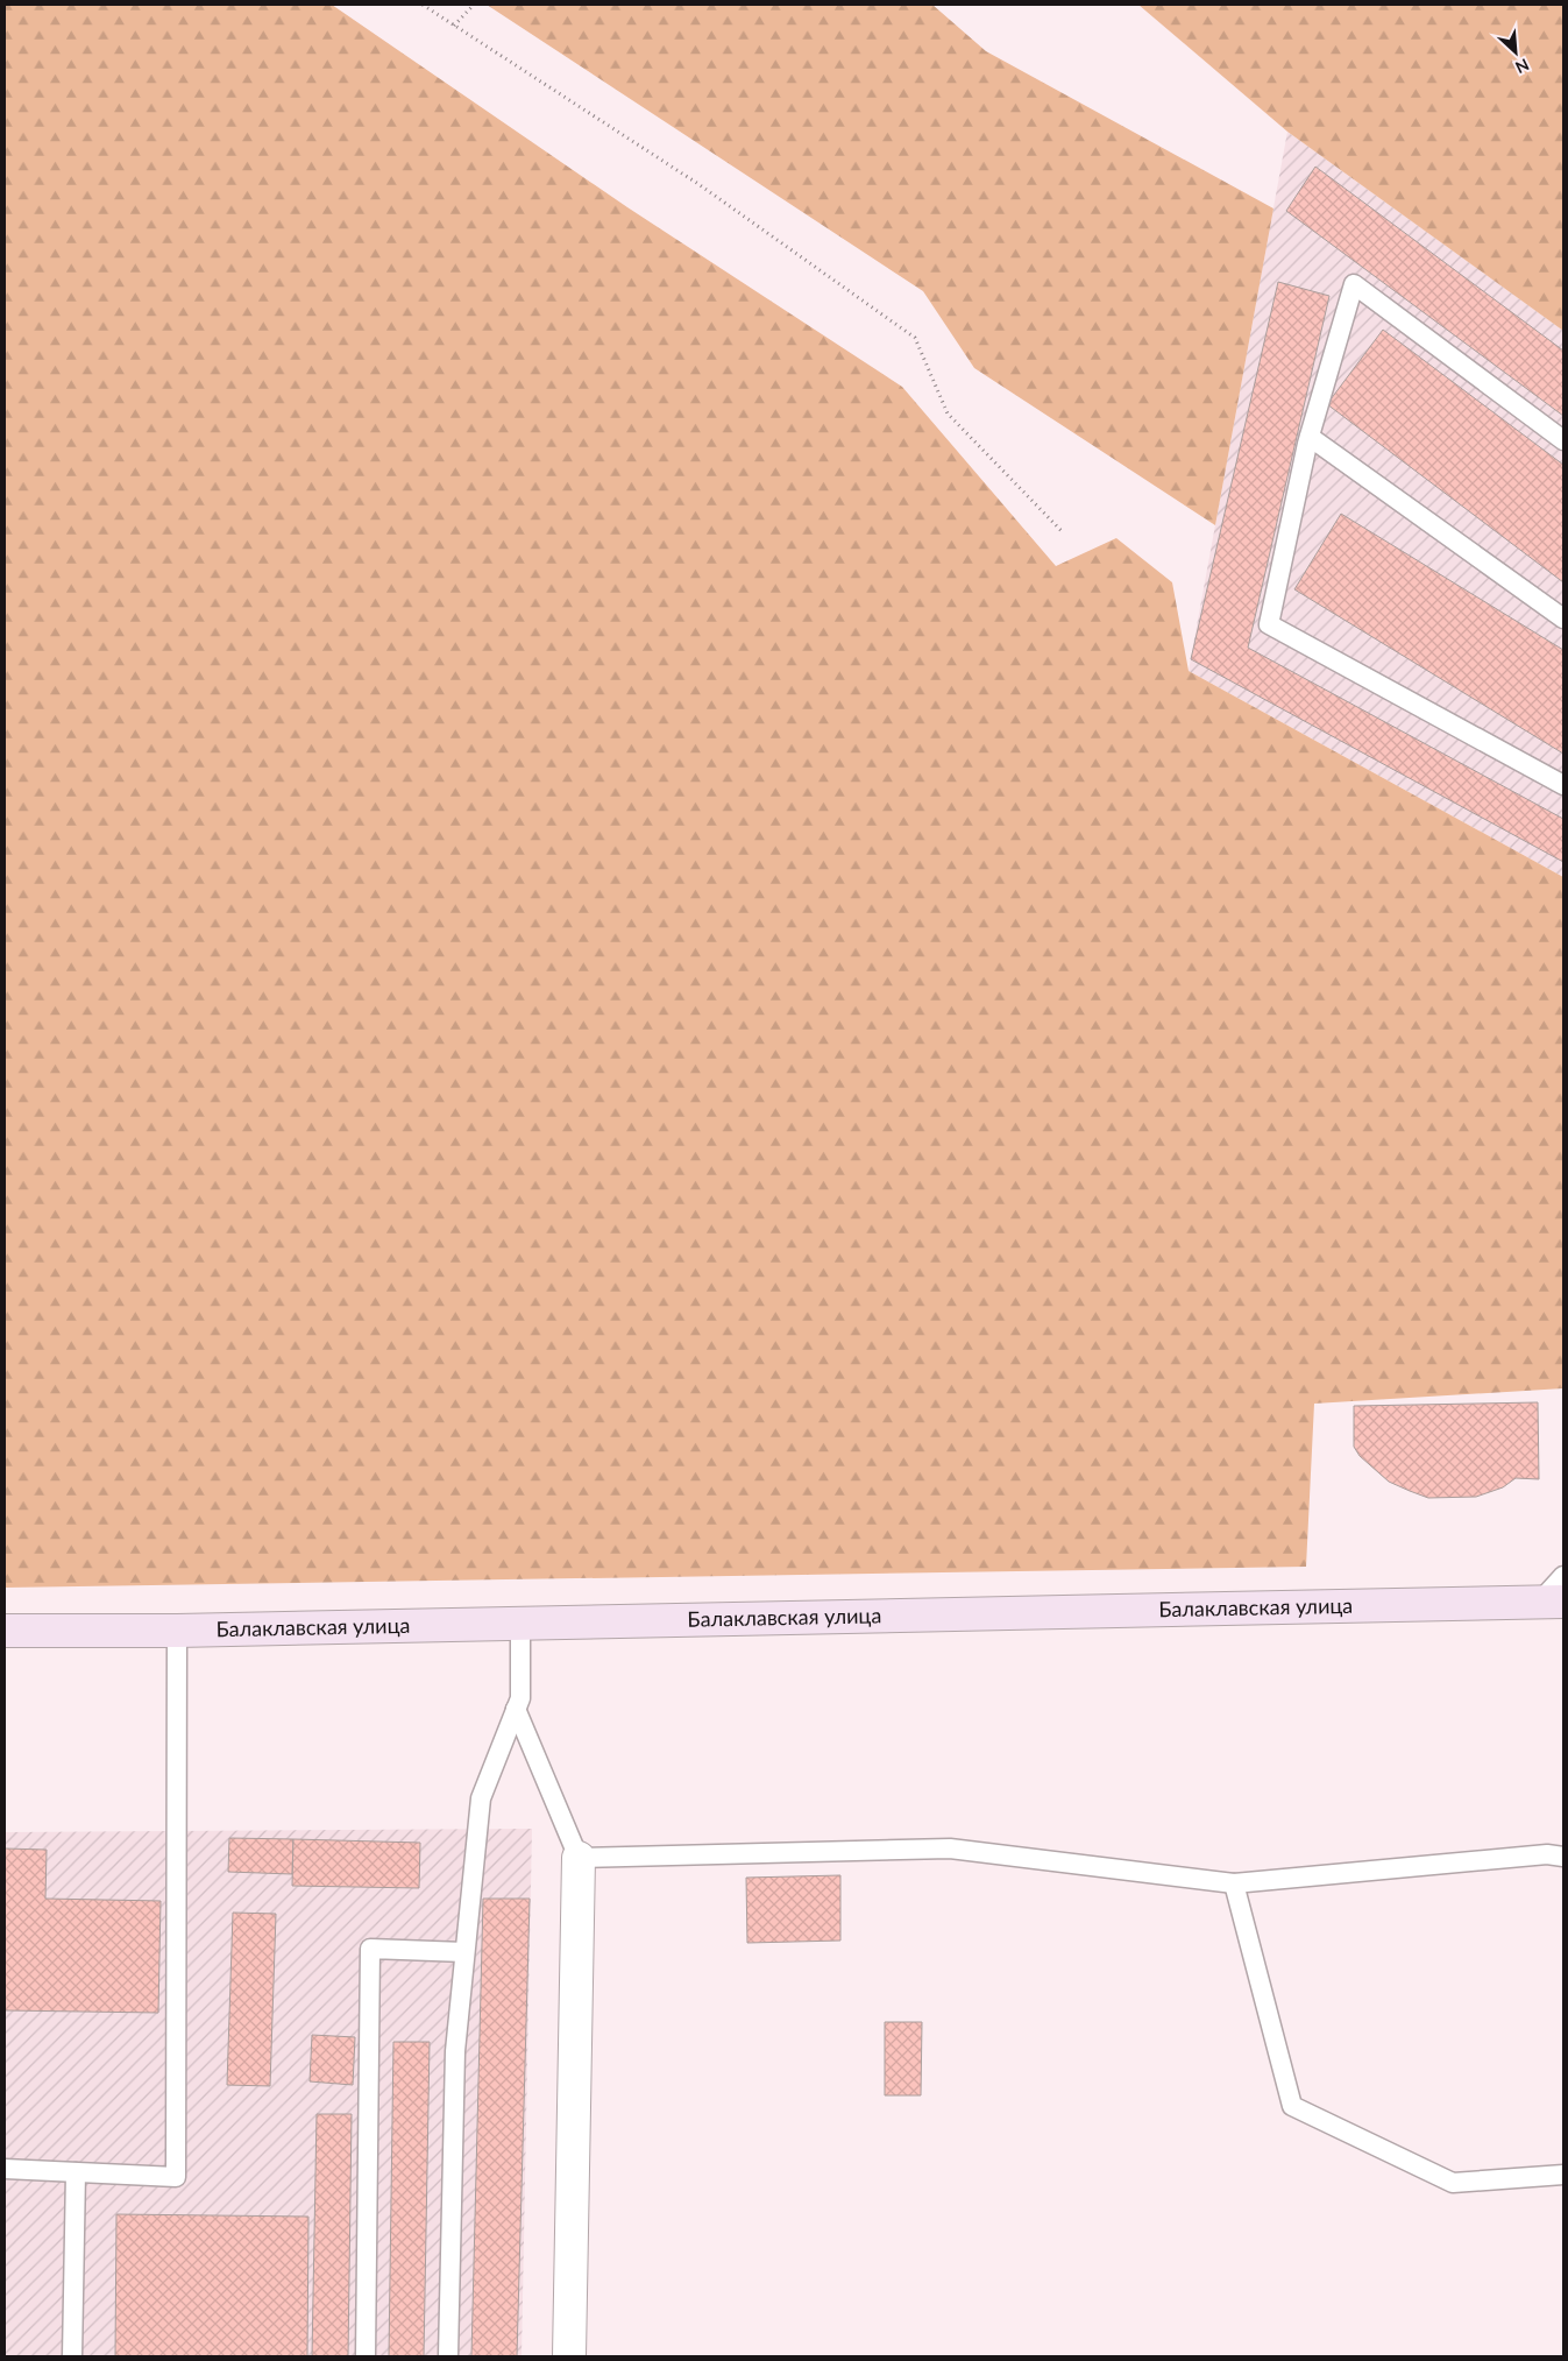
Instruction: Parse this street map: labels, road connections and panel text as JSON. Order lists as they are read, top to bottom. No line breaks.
{"streets":{"main road":["Балаклавская улица"]},"north":"bottom right"}
